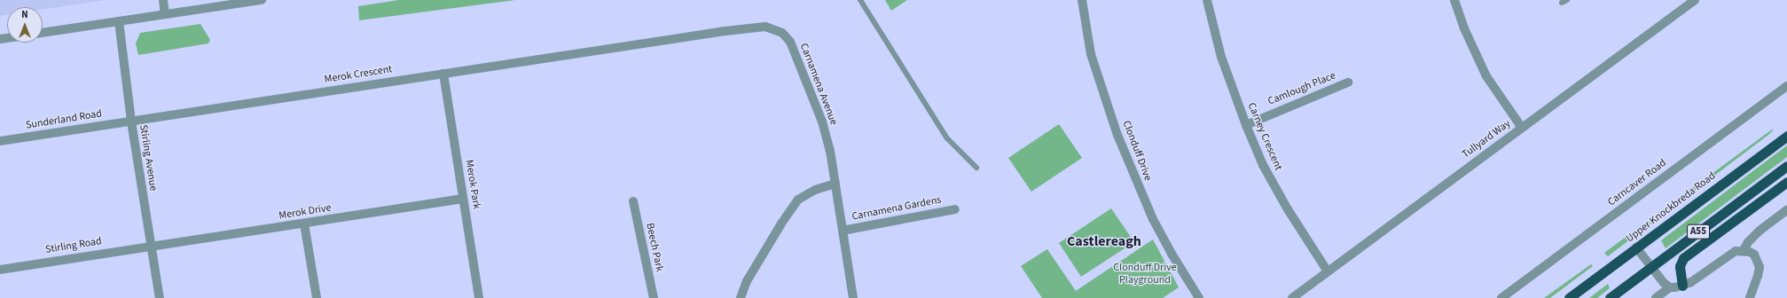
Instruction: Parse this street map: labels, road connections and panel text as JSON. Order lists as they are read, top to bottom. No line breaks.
{"streets":{"highway":["Upper Knockbreda Road","A55"],"street":["Merok Crescent","Carnamena Avenue","Camlough Place","Sunderland Road","Carney Crescent","Tullyard Way","Clonduff Drive","Stirling Avenue","Carncaver Road","Merok Park","Carnamena Gardens","Merok Drive","Stirling Road","Beech Park"]},"crossings":[["Merok Crescent","Carnamena Avenue"],["Merok Crescent","Sunderland Road"],["Merok Crescent","Stirling Avenue"],["Merok Crescent","Merok Park"],["Carnamena Avenue","Carnamena Gardens"],["Camlough Place","Carney Crescent"],["Sunderland Road","Stirling Avenue"],["Carney Crescent","Tullyard Way"],["Stirling Avenue","Merok Drive"],["Stirling Avenue","Stirling Road"],["Merok Park","Merok Drive"],["Merok Drive","Stirling Road"]],"districts":["Castlereagh"],"parks":["Clonduff Drive Playground"],"north":"top"}
